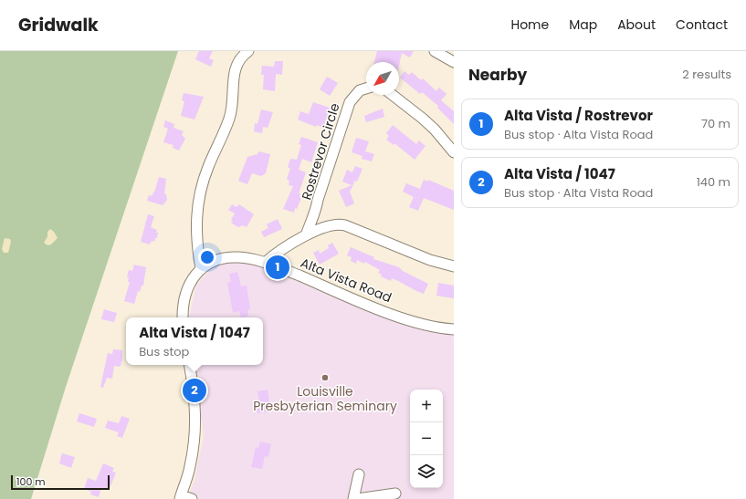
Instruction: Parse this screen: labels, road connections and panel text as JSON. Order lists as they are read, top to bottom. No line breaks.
{"streets":{"street":["Rostrevor Circle","Alta Vista Road"]},"places":["Louisville Presbyterian Seminary"],"scale_bar":"100 m","north":"bottom left","page":{"header":"Gridwalk","nav":["Home","Map","About","Contact"],"heading":["Nearby","2 results"],"list":[{"mark":"1","name":"Alta Vista / Rostrevor","note":"Bus stop · Alta Vista Road","value":"70 m"},{"mark":"2","name":"Alta Vista / 1047","note":"Bus stop · Alta Vista Road","value":"140 m"}],"pins":["1","2"],"popup":["Alta Vista / 1047","Bus stop"],"map_buttons":["+","−"],"scale":"100 m"}}
